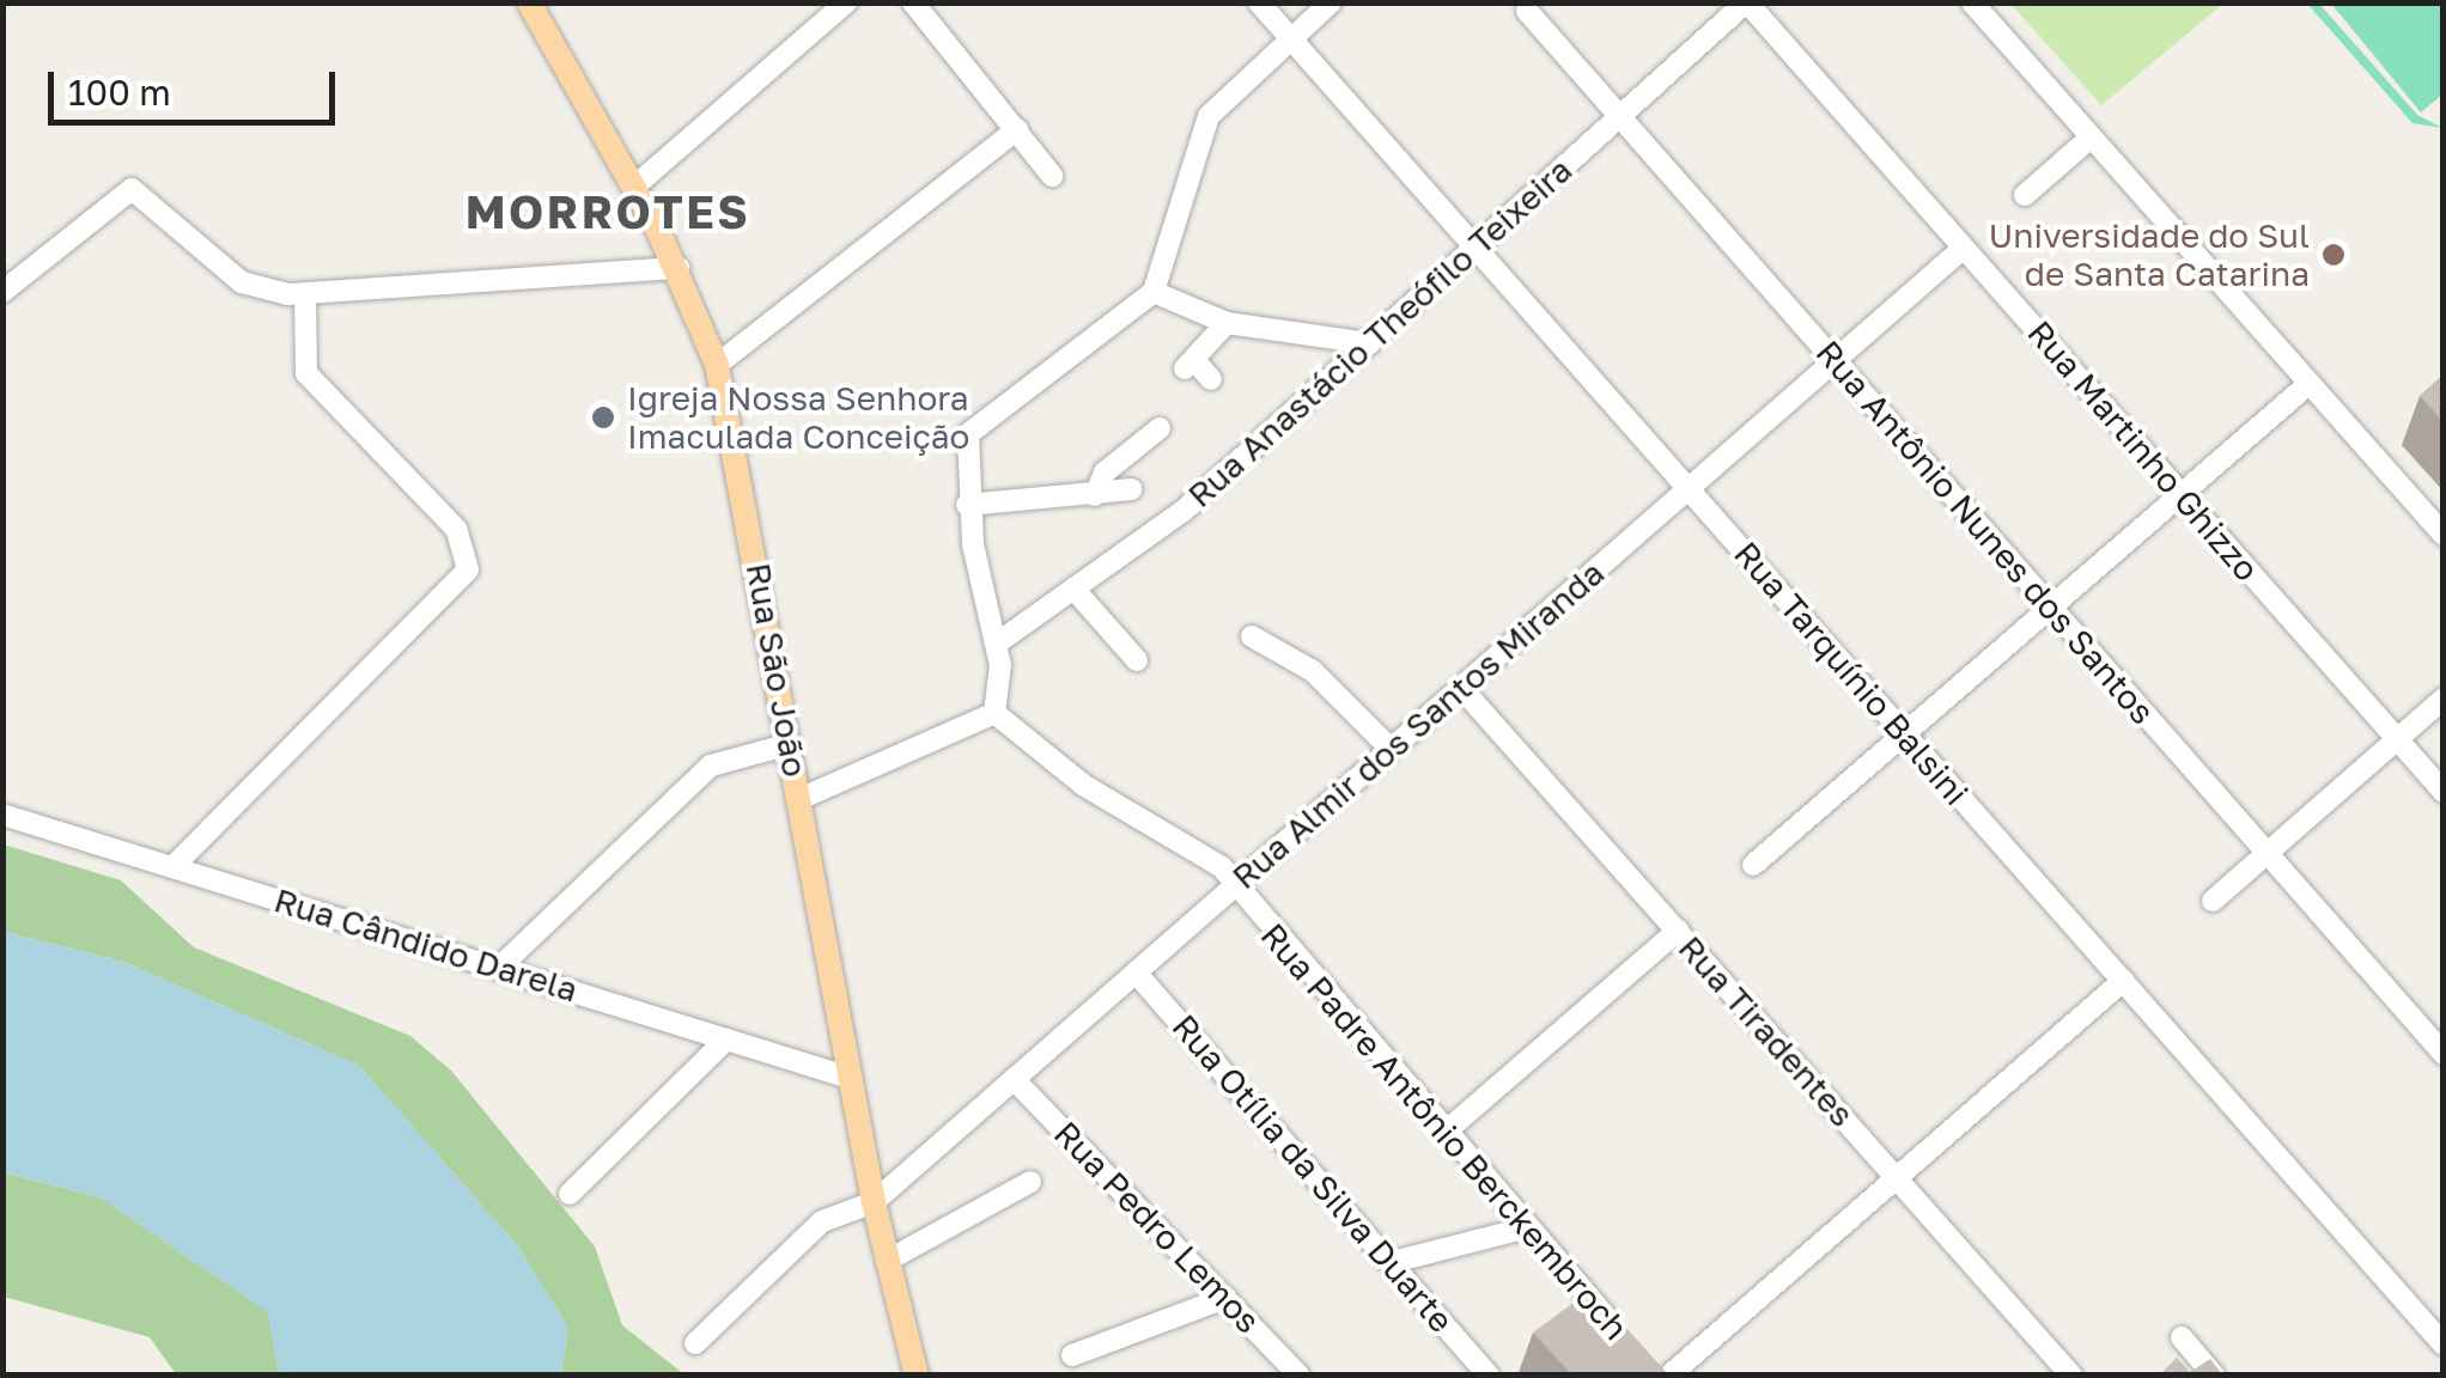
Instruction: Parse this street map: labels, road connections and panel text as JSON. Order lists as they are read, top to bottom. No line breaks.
{"streets":{"main road":["Rua São João"],"street":["Rua Anastácio Theófilo Teixeira","Rua Martinho Ghizzo","Rua Antônio Nunes dos Santos","Rua Tarquínio Balsini","Rua Almir dos Santos Miranda","Rua Cândido Darela","Rua Tiradentes","Rua Padre Antônio Berckembroch","Rua Otília da Silva Duarte","Rua Pedro Lemos"]},"crossings":[["Rua Anastácio Theófilo Teixeira","Rua Martinho Ghizzo"],["Rua Anastácio Theófilo Teixeira","Rua Antônio Nunes dos Santos"],["Rua Anastácio Theófilo Teixeira","Rua Tarquínio Balsini"],["Rua Martinho Ghizzo","Rua Almir dos Santos Miranda"],["Rua Antônio Nunes dos Santos","Rua Almir dos Santos Miranda"],["Rua São João","Rua Almir dos Santos Miranda"],["Rua São João","Rua Cândido Darela"],["Rua Tarquínio Balsini","Rua Almir dos Santos Miranda"],["Rua Almir dos Santos Miranda","Rua Tiradentes"],["Rua Almir dos Santos Miranda","Rua Padre Antônio Berckembroch"],["Rua Almir dos Santos Miranda","Rua Otília da Silva Duarte"],["Rua Almir dos Santos Miranda","Rua Pedro Lemos"]],"districts":["MORROTES"],"places":["Universidade do Sul de Santa Catarina","Igreja Nossa Senhora Imaculada Conceição"],"scale_bar":"100 m"}
